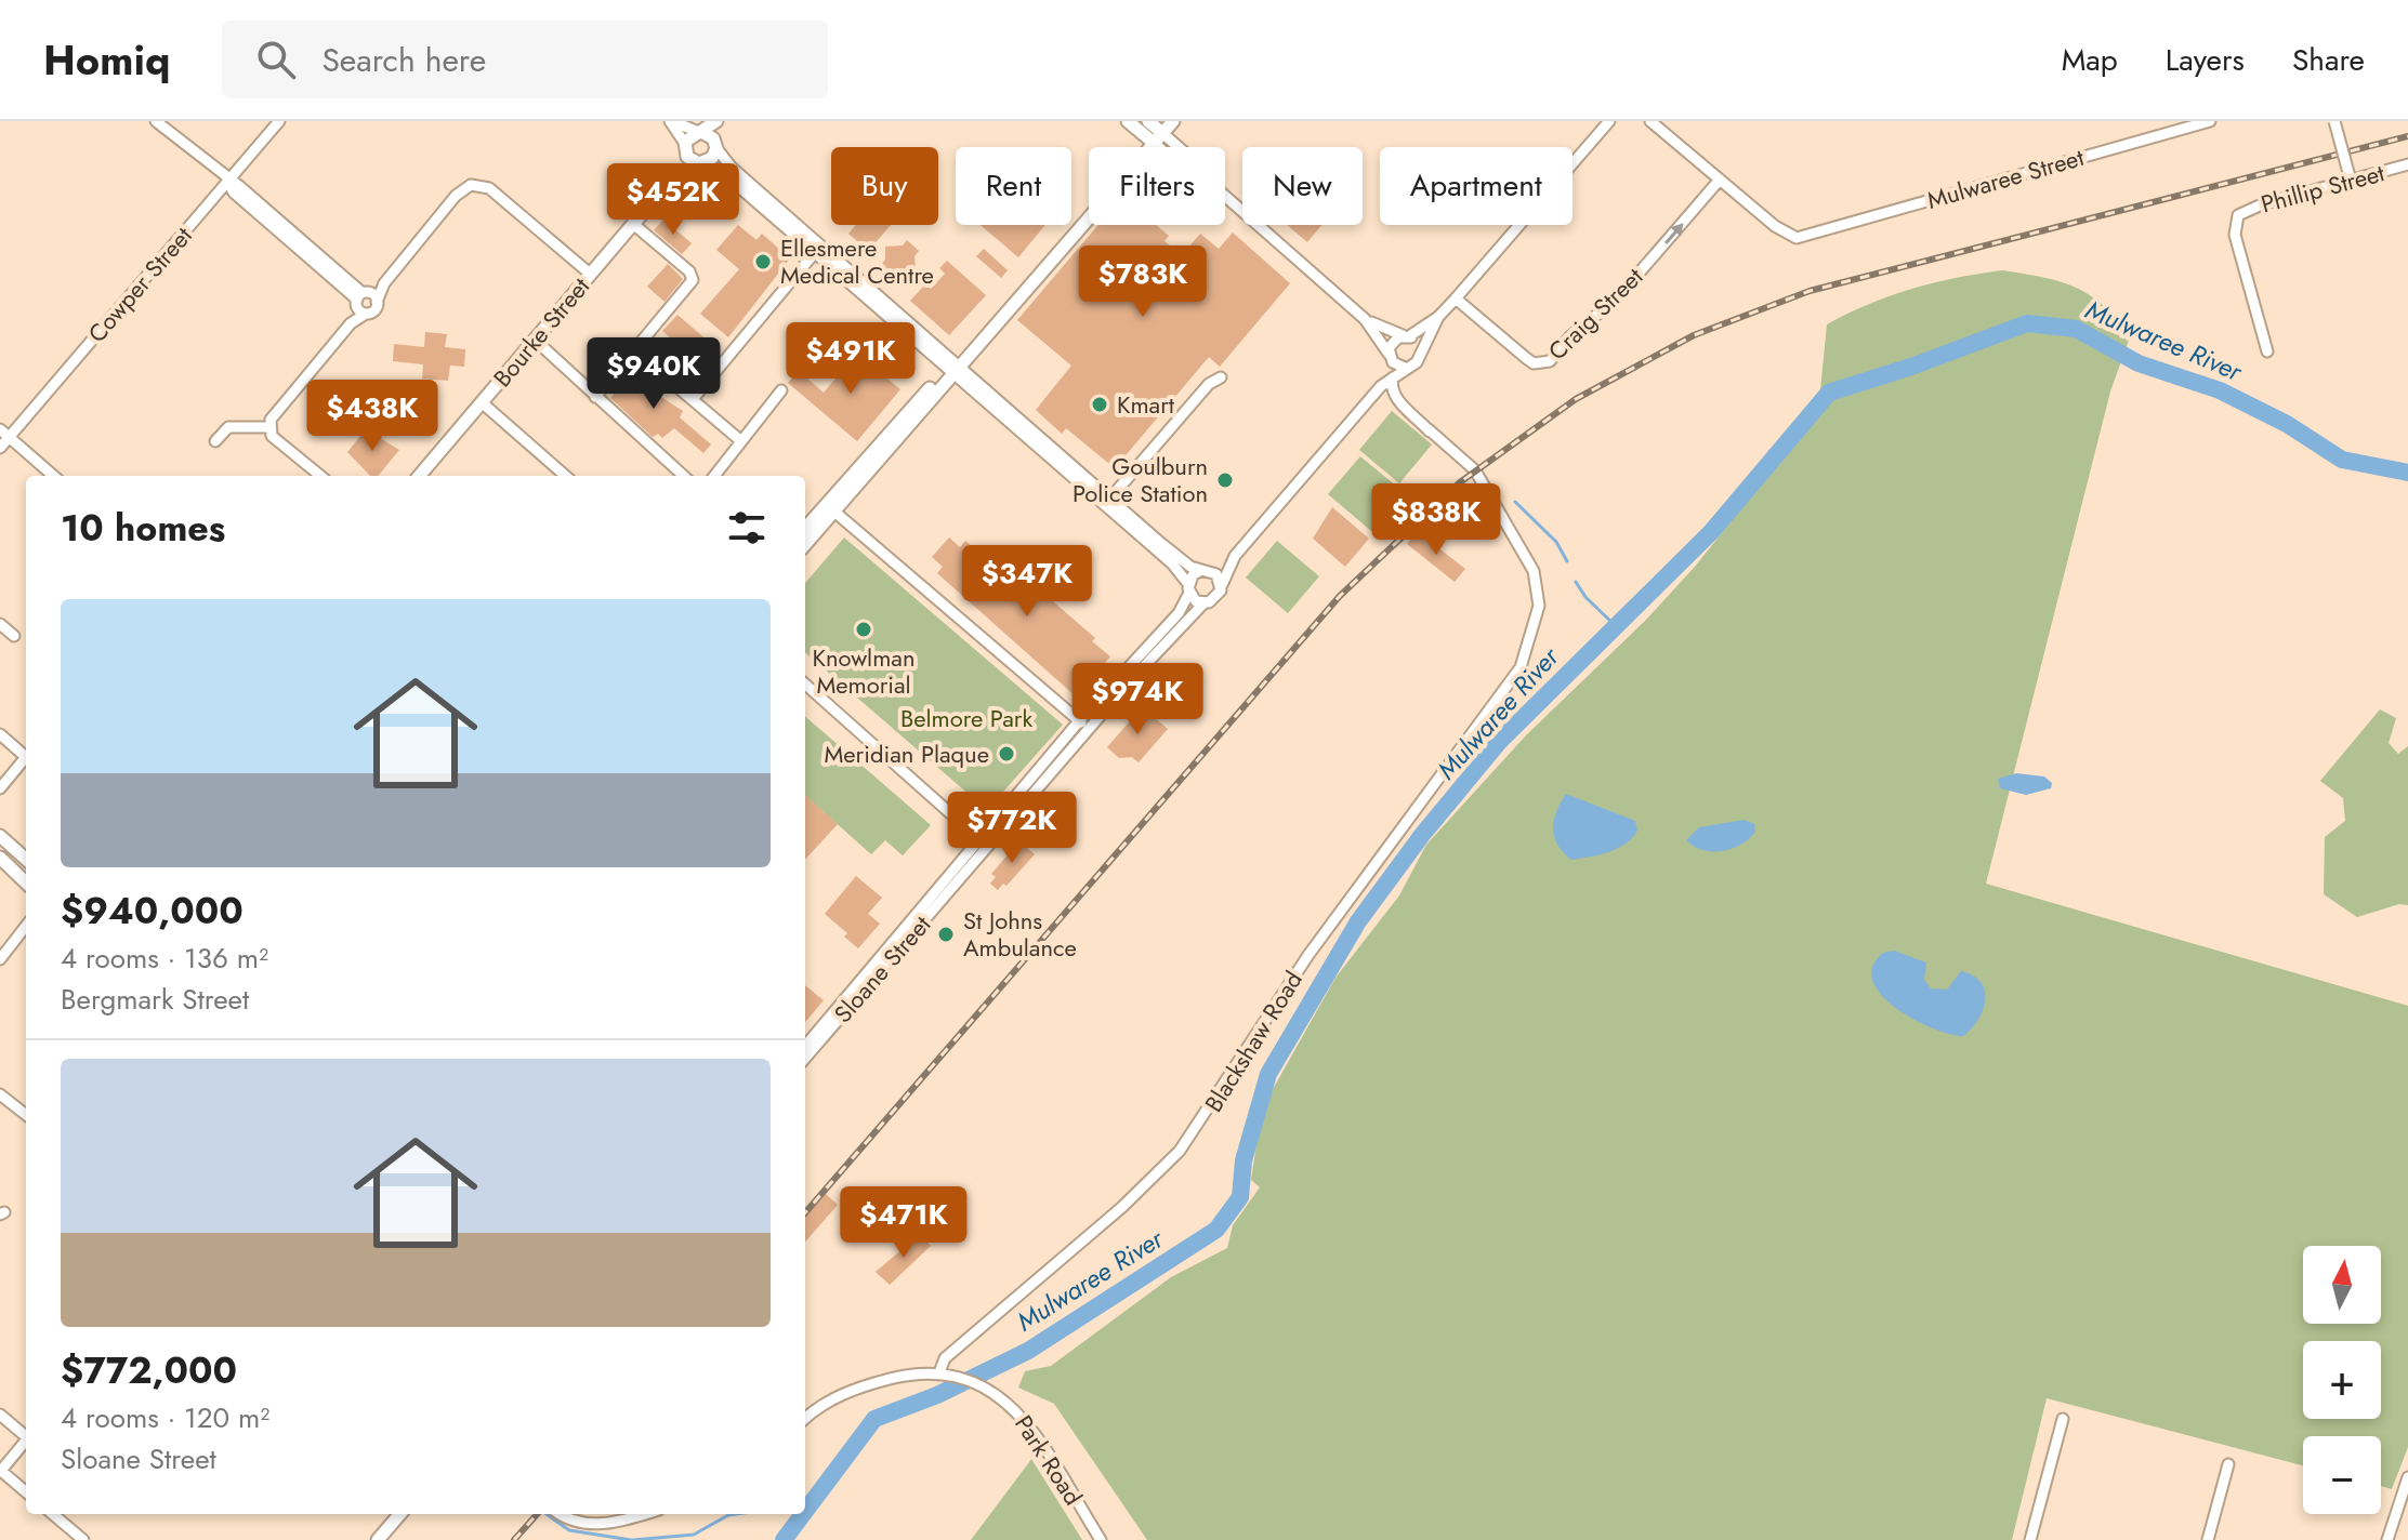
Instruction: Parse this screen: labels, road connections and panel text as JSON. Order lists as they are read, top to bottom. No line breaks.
{"streets":{"main road":["Bourke Street"],"street":["Mulwaree Street","Phillip Street","Cowper Street","Craig Street","Sloane Street","Blackshaw Road","Park Road"]},"crossings":[["Mulwaree Street","Craig Street"],["Blackshaw Road","Park Road"]],"water":["Mulwaree River"],"parks":["Belmore Park"],"places":["Ellesmere Medical Centre","Kmart","Goulburn Police Station","Knowlman Memorial","Meridian Plaque","St Johns Ambulance"],"north":"top","page":{"header":"Homiq","search":"Search here","nav":["Map","Layers","Share"],"chip":["Buy","Rent","Filters","New","Apartment"],"price":["$452K","$783K","$491K","$940K","$438K","$838K","$347K","$974K","$772K","$471K"],"heading":"10 homes","list":[{"name":"$940,000","note":"4 rooms · 136 m² · Bergmark Street"},{"name":"$772,000","note":"4 rooms · 120 m² · Sloane Street"}],"map_buttons":["+","−"]}}
